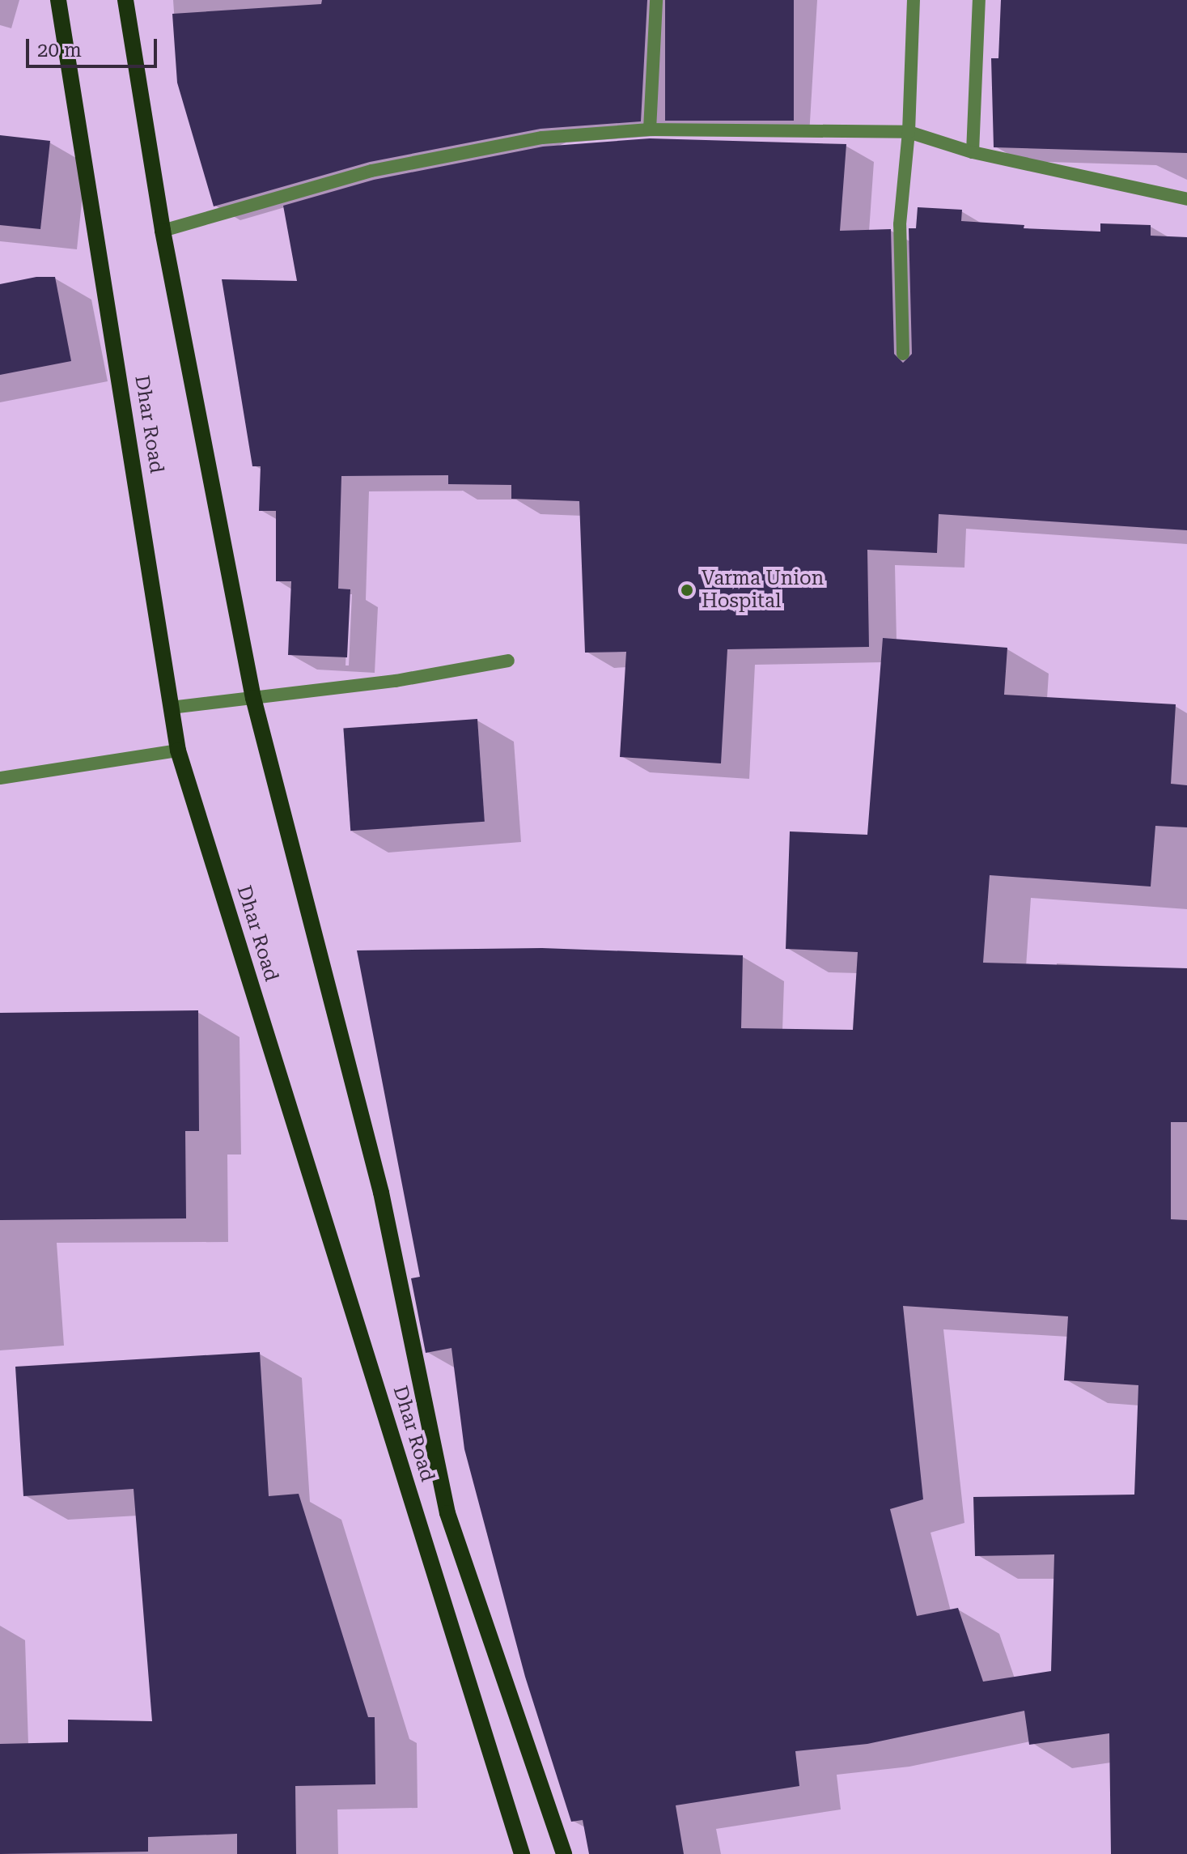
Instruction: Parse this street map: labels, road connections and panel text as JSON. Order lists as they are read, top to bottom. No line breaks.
{"streets":{"main road":["Dhar Road"]},"places":["Varma Union Hospital"],"scale_bar":"20 m"}
